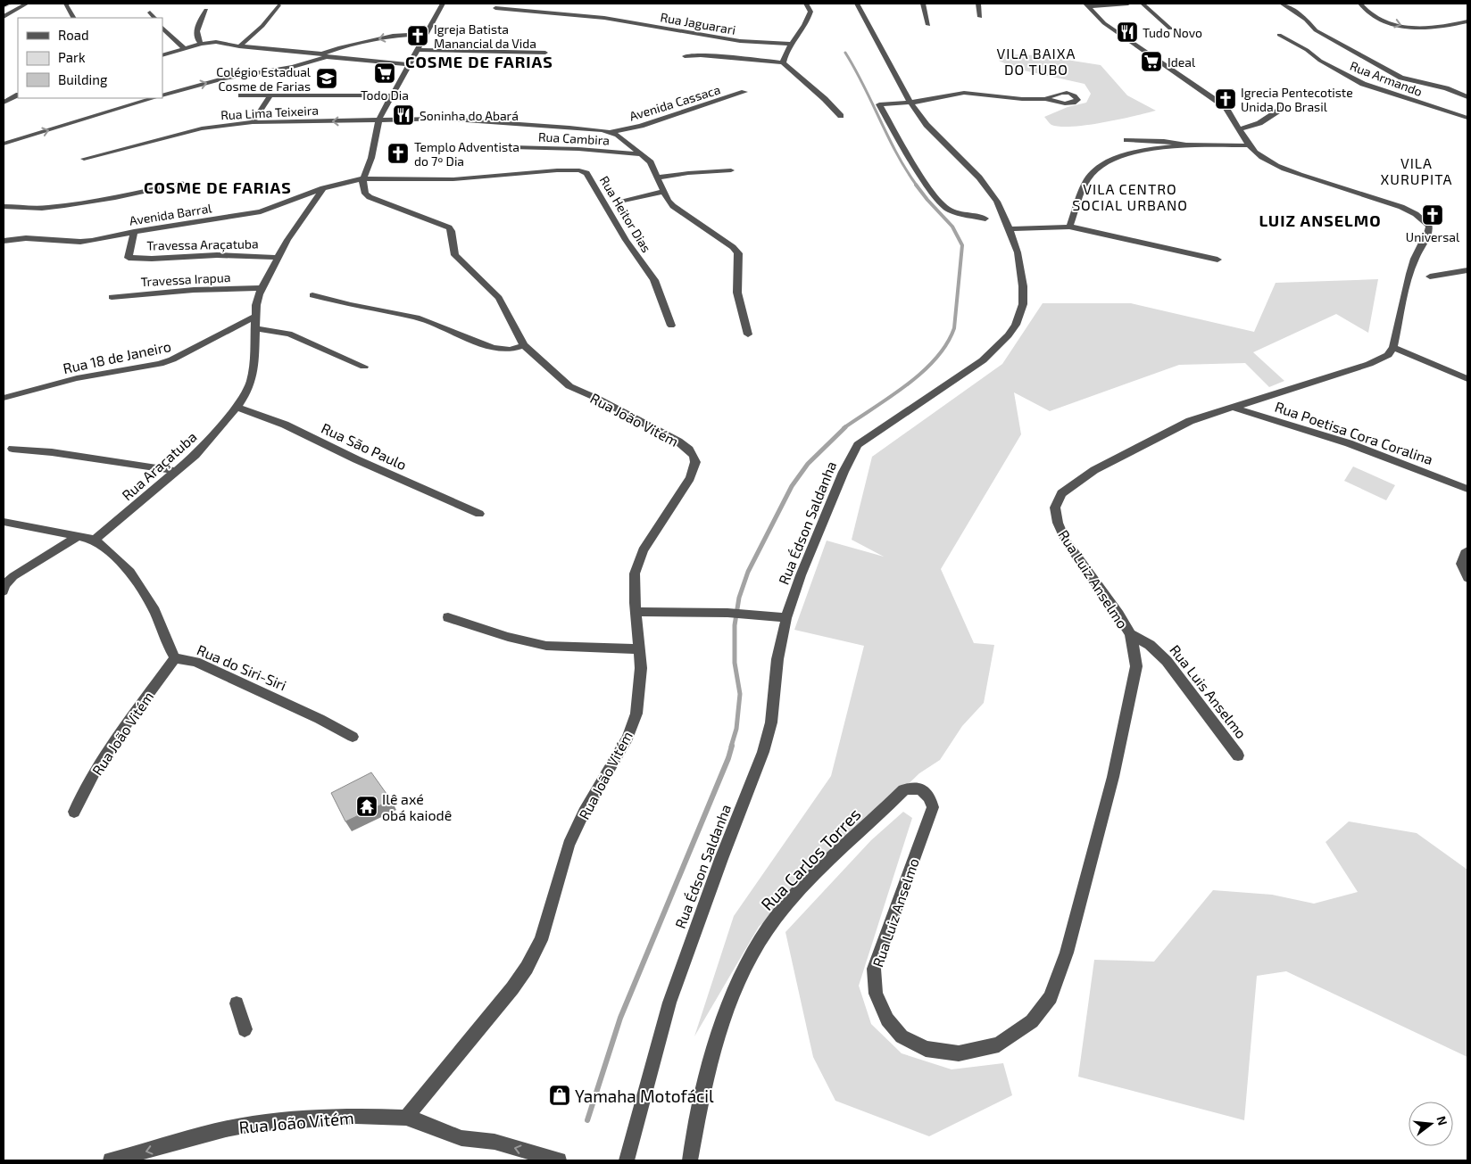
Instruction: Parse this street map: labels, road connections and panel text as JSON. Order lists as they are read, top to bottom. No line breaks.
{"streets":{"street":["Rua Jaguarari","Rua Armando","Avenida Cassaca","Rua Lima Teixeira","Rua Cambira","Avenida Barral","Rua Heitor Dias","Travessa Araçatuba","Travessa Irapua","Rua 18 de Janeiro","Rua João Vitém","Rua Poetisa Cora Coralina","Rua São Paulo","Rua Araçatuba","Rua Édson Saldanha","Rua Luiz Anselmo","Rua do Siri-Siri","Rua Luis Anselmo","Rua Carlos Torres"]},"crossings":[["Avenida Cassaca","Rua Lima Teixeira"],["Avenida Barral","Rua Heitor Dias"],["Avenida Barral","Travessa Araçatuba"],["Avenida Barral","Rua Araçatuba"],["Travessa Araçatuba","Rua Araçatuba"],["Travessa Irapua","Rua Araçatuba"],["Rua 18 de Janeiro","Rua Araçatuba"],["Rua João Vitém","Rua do Siri-Siri"],["Rua Poetisa Cora Coralina","Rua Luiz Anselmo"],["Rua São Paulo","Rua Araçatuba"],["Rua Luiz Anselmo","Rua Luis Anselmo"],["Rua Luiz Anselmo","Rua Carlos Torres"]],"districts":["VILA BAIXA DO TUBO","COSME DE FARIAS","VILA XURUPITA","COSME DE FARIAS","VILA CENTRO SOCIAL URBANO","LUIZ ANSELMO"],"places":{"restaurant":["Tudo Novo","Soninha do Abará"],"church":["Igreja Batista Manancial da Vida","Igrecia Pentecotiste Unida Do Brasil","Templo Adventista do 7º Dia","Universal"],"supermarket":["Ideal","Todo Dia"],"school or university":["Colégio Estadual Cosme de Farias"],"temple":["Ilê axé obá kaiodê"],"shop":["Yamaha Motofácil"]},"legend":["Road","Park","Building"],"north":"right"}
